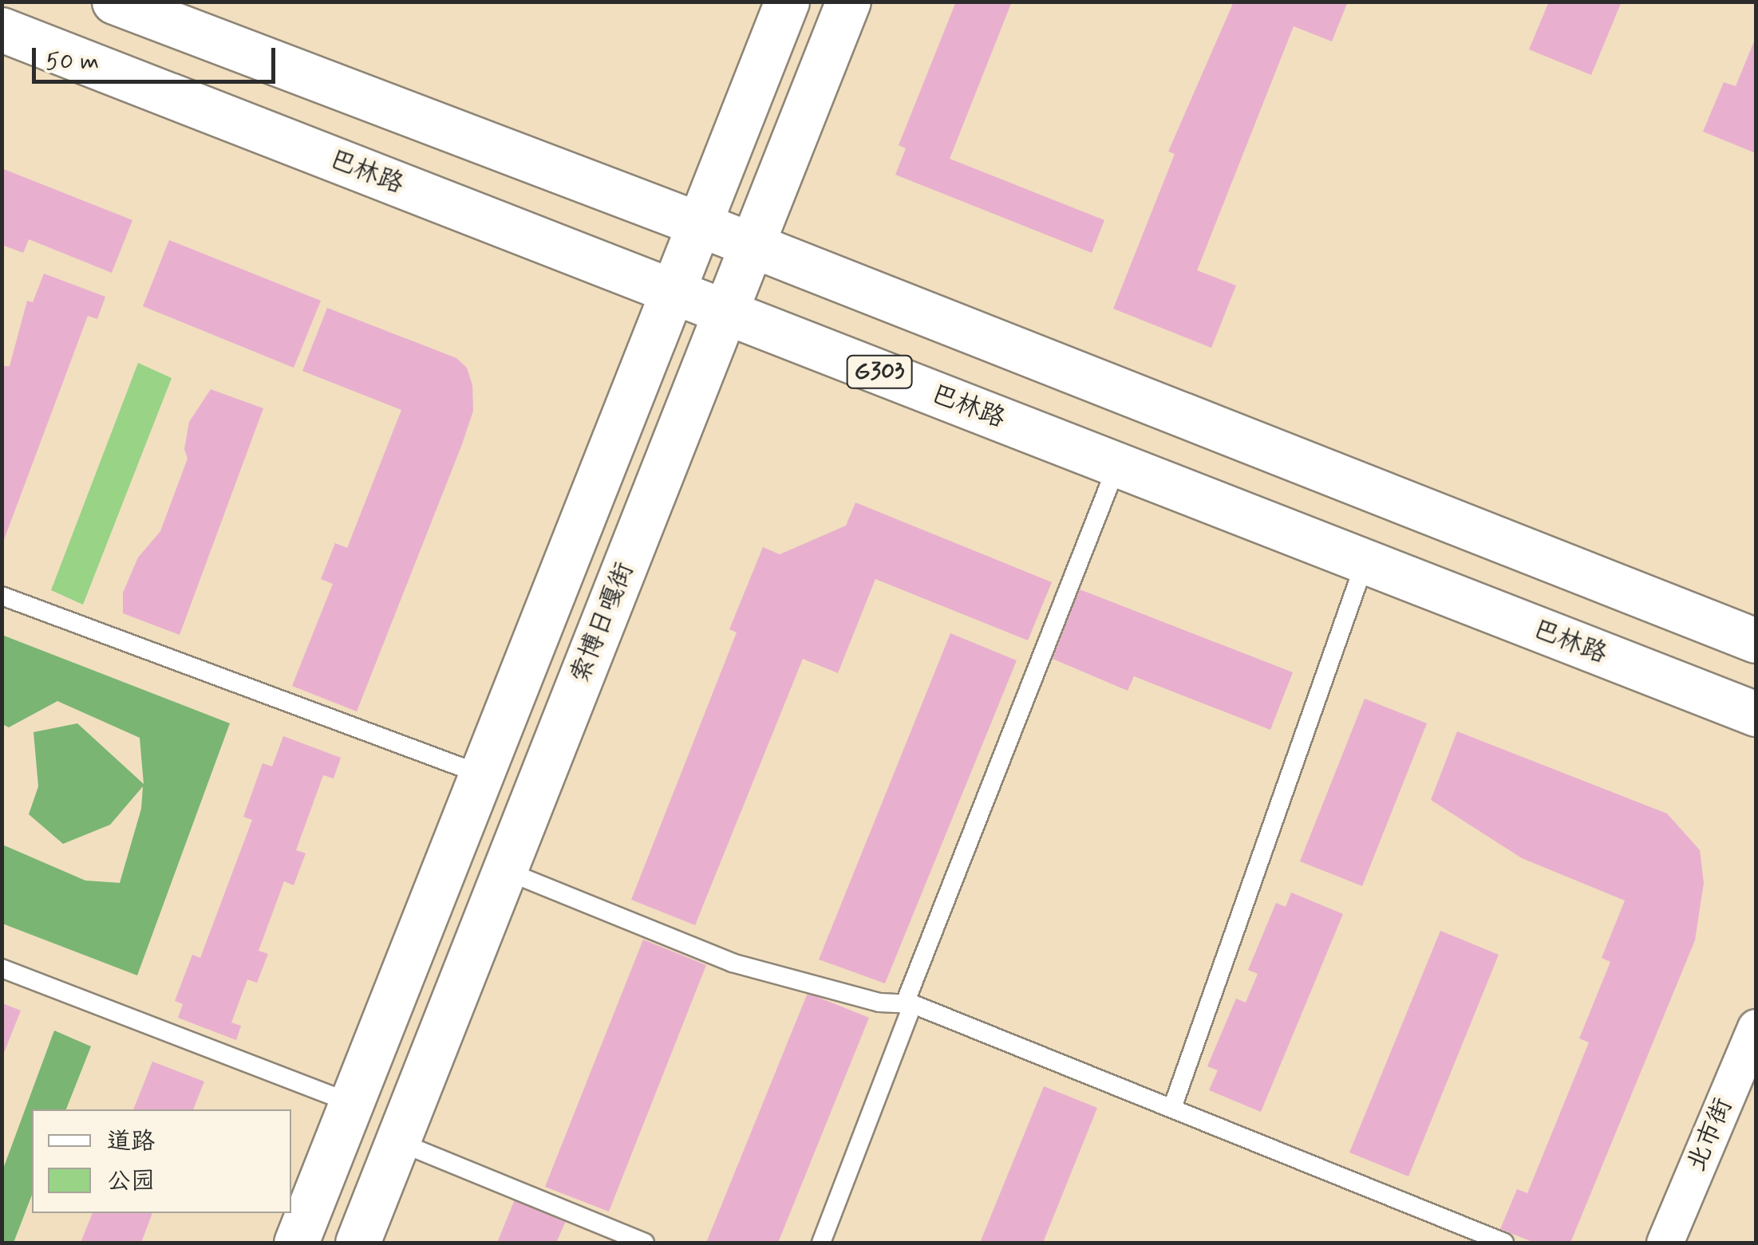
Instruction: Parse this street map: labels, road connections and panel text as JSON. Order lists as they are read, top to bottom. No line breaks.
{"streets":{"main road":["巴林路","G303","索博日嘎街"],"street":["北市街"]},"crossings":[["巴林路","索博日嘎街"]],"legend":["道路","公园"],"scale_bar":"50 m"}
